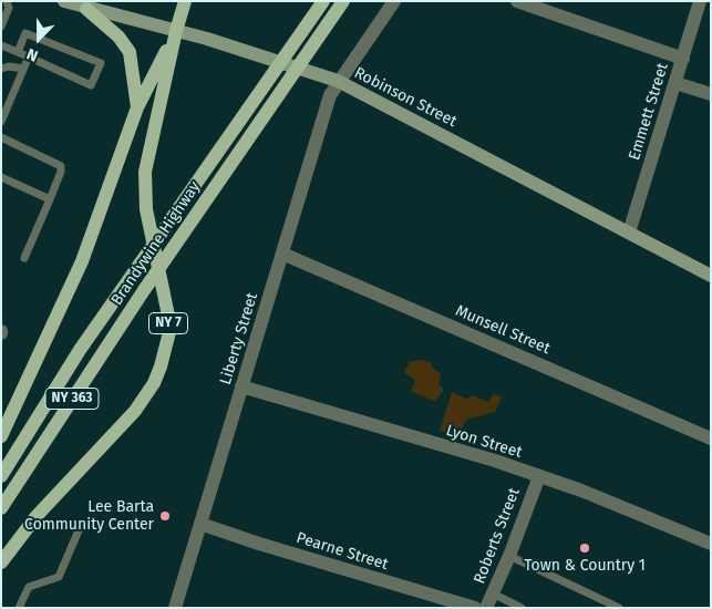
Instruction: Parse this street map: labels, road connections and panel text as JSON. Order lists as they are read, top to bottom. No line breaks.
{"streets":{"main road":["Brandywine Highway","NY 7","NY 363"],"street":["Robinson Street","Emmett Street","Munsell Street","Liberty Street","Lyon Street","Roberts Street","Pearne Street"]},"crossings":[["Robinson Street","Emmett Street"],["Robinson Street","NY 7"],["Robinson Street","Liberty Street"],["Munsell Street","Liberty Street"],["Liberty Street","Lyon Street"],["Liberty Street","Pearne Street"],["Lyon Street","Roberts Street"]],"places":["Lee Barta Community Center","Town & Country 1"],"north":"bottom"}
